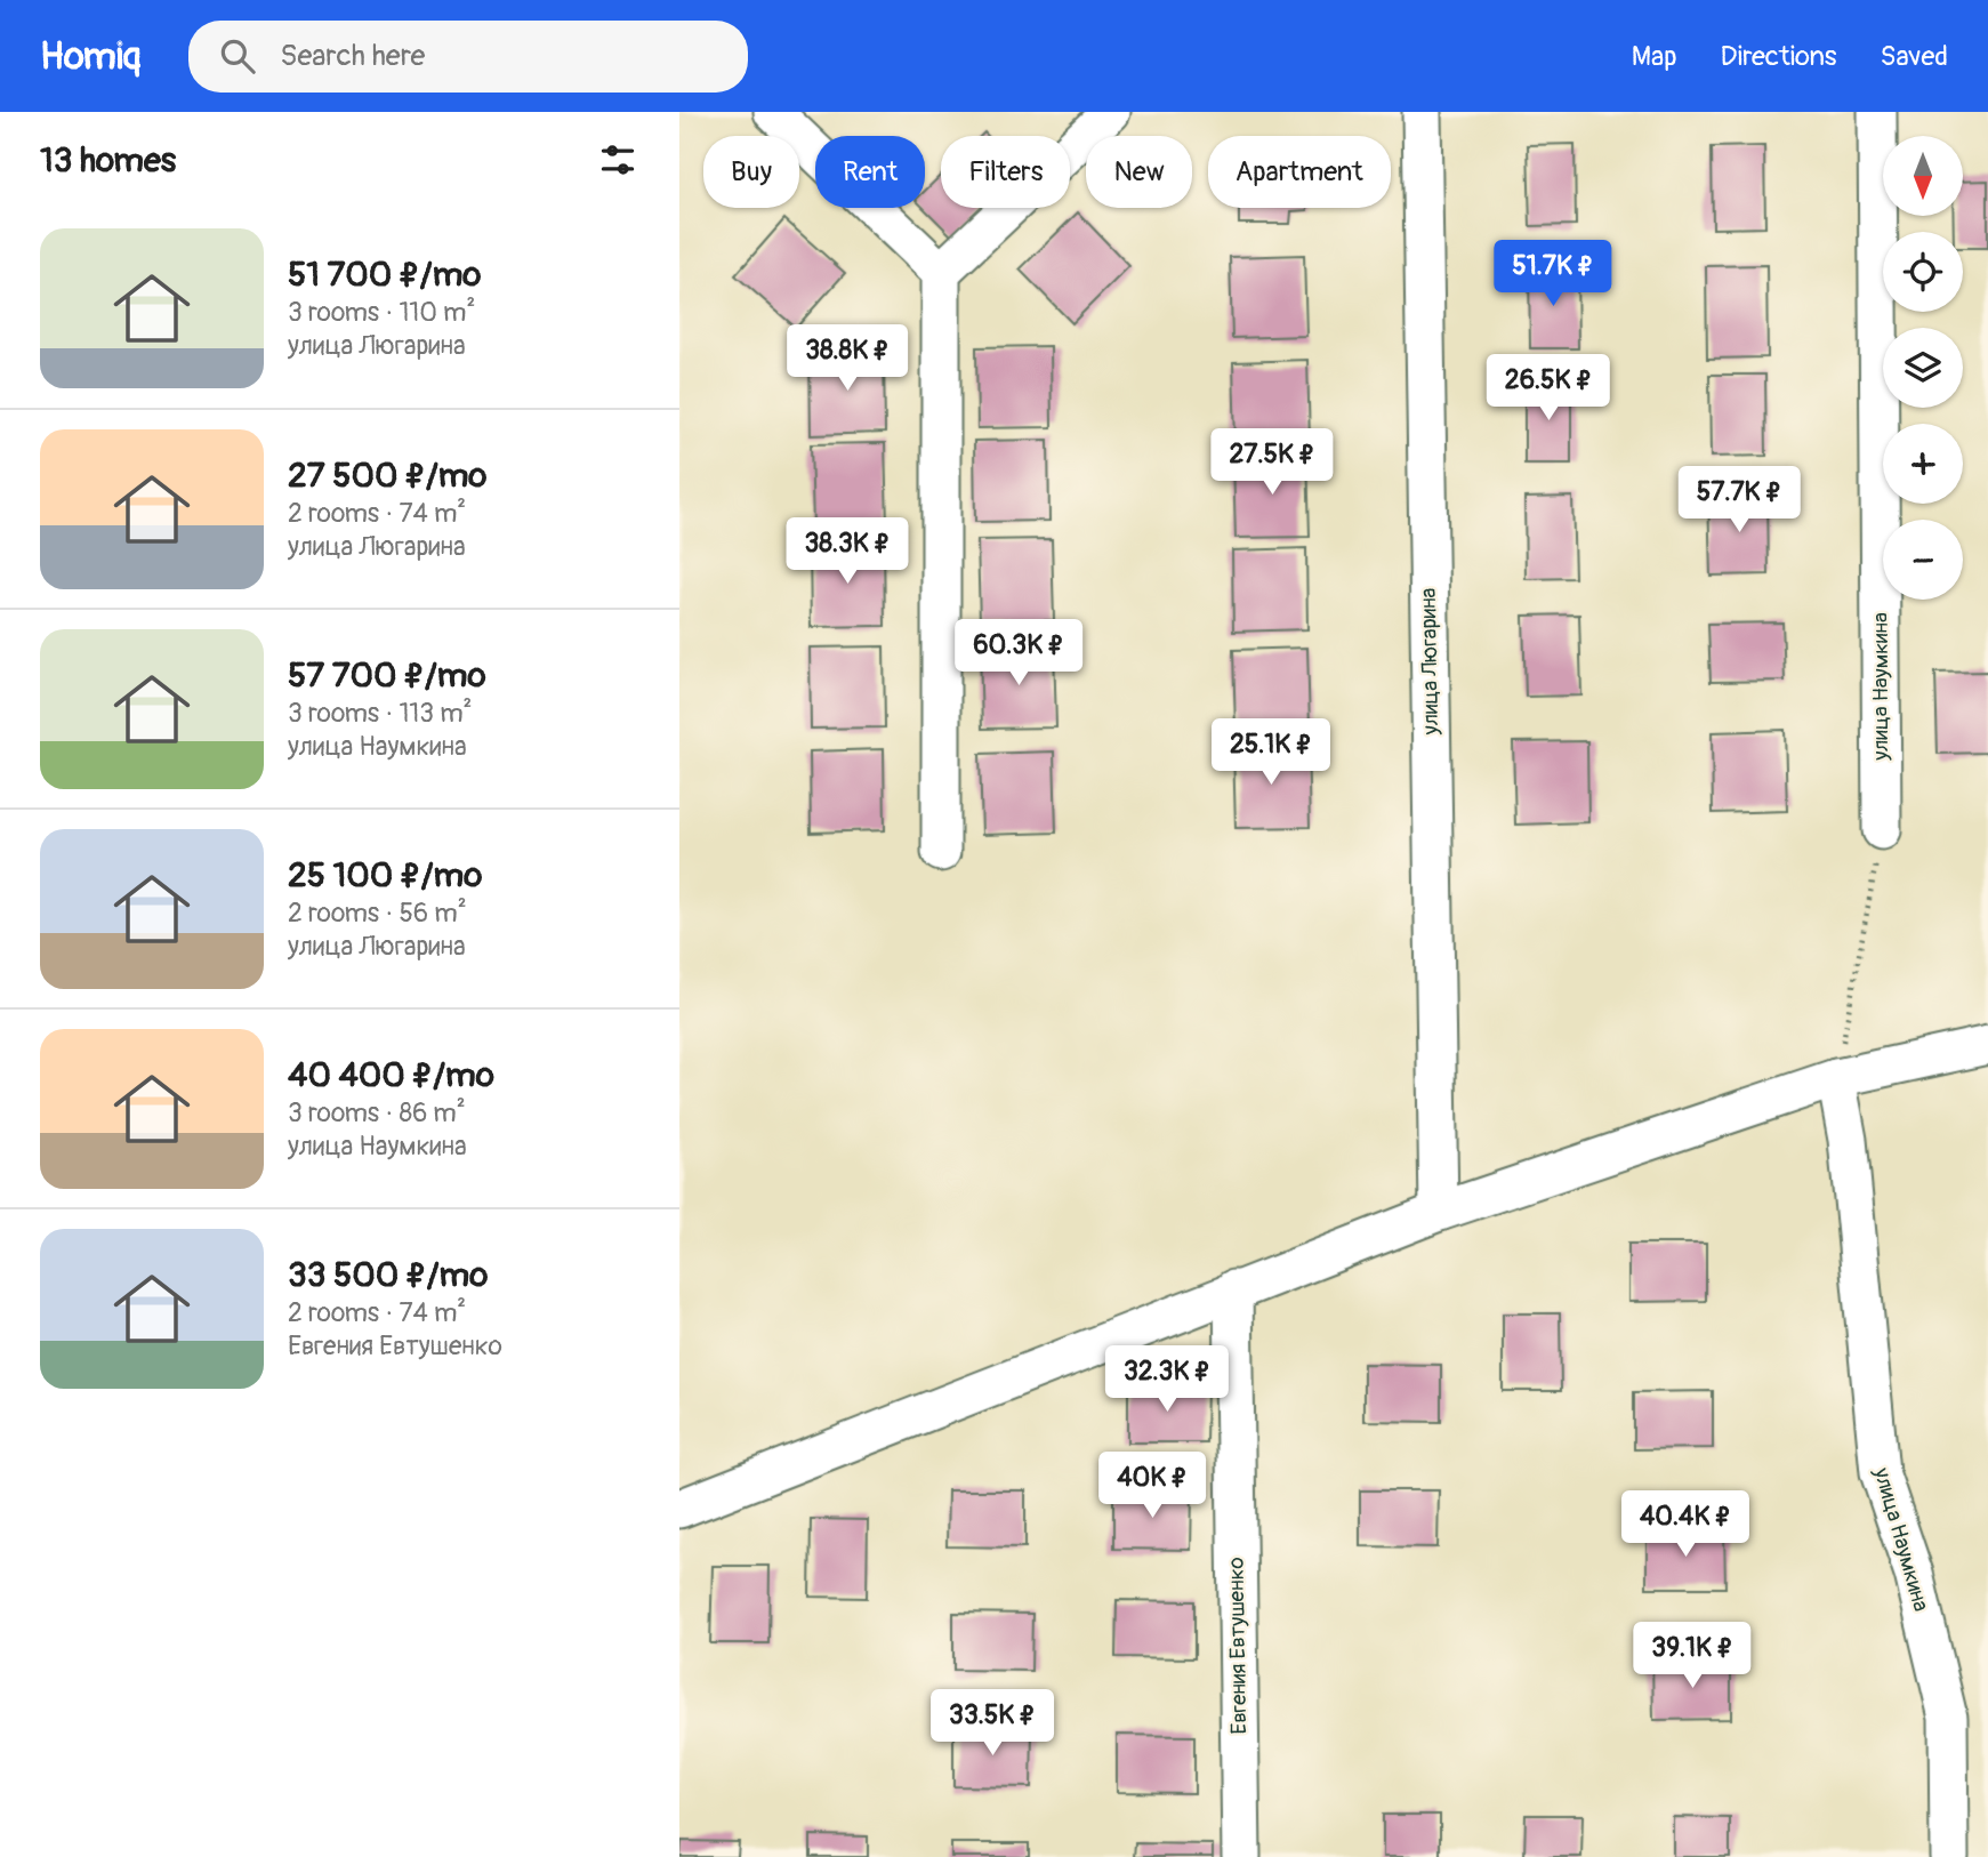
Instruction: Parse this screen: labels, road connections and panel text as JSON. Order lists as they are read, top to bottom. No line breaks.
{"streets":{"street":["улица Люгарина","улица Наумкина","Евгения Евтушенко"]},"north":"bottom","page":{"header":"Homiq","search":"Search here","nav":["Map","Directions","Saved"],"heading":"13 homes","map_buttons":["+","−"],"chip":["Buy","Rent","Filters","New","Apartment"],"list":[{"name":"51 700 ₽/mo","note":"3 rooms · 110 m² · улица Люгарина"},{"name":"27 500 ₽/mo","note":"2 rooms · 74 m² · улица Люгарина"},{"name":"57 700 ₽/mo","note":"3 rooms · 113 m² · улица Наумкина"},{"name":"25 100 ₽/mo","note":"2 rooms · 56 m² · улица Люгарина"},{"name":"40 400 ₽/mo","note":"3 rooms · 86 m² · улица Наумкина"},{"name":"33 500 ₽/mo","note":"2 rooms · 74 m² · Евгения Евтушенко"}],"price":["51.7K ₽","38.8K ₽","26.5K ₽","27.5K ₽","57.7K ₽","38.3K ₽","60.3K ₽","25.1K ₽","32.3K ₽","40K ₽","40.4K ₽","39.1K ₽","33.5K ₽"]}}
